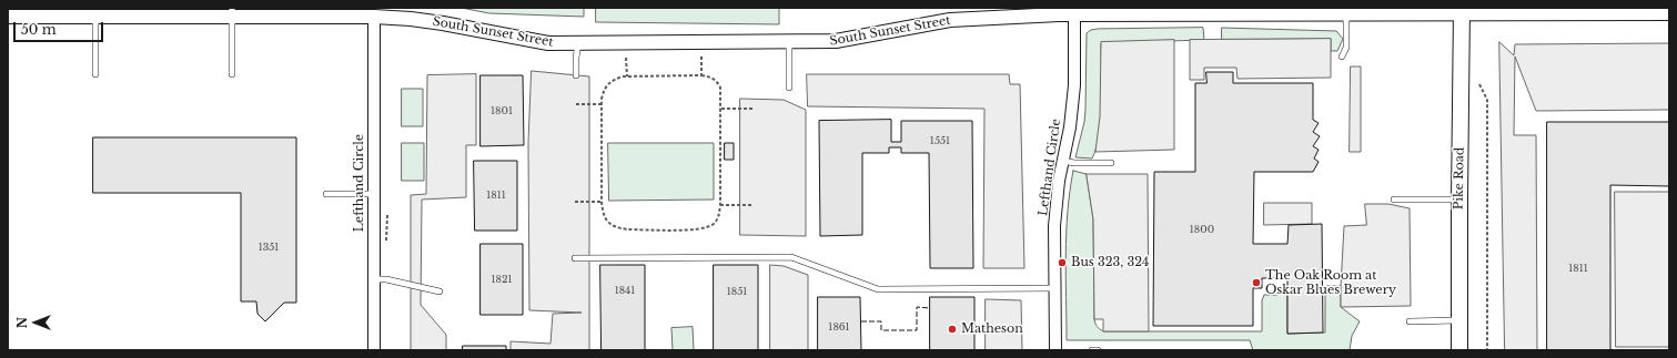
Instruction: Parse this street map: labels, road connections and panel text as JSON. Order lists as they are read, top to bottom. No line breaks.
{"streets":{"main road":["Pike Road"],"street":["South Sunset Street","Lefthand Circle"]},"crossings":[["South Sunset Street","Lefthand Circle"],["South Sunset Street","Pike Road"]],"places":["Bus 323, 324","The Oak Room at Oskar Blues Brewery","Matheson"],"house_numbers":["1801","1551","1811","1800","1351","1811","1821","1841","1851","1861"],"scale_bar":"50 m","north":"left"}
